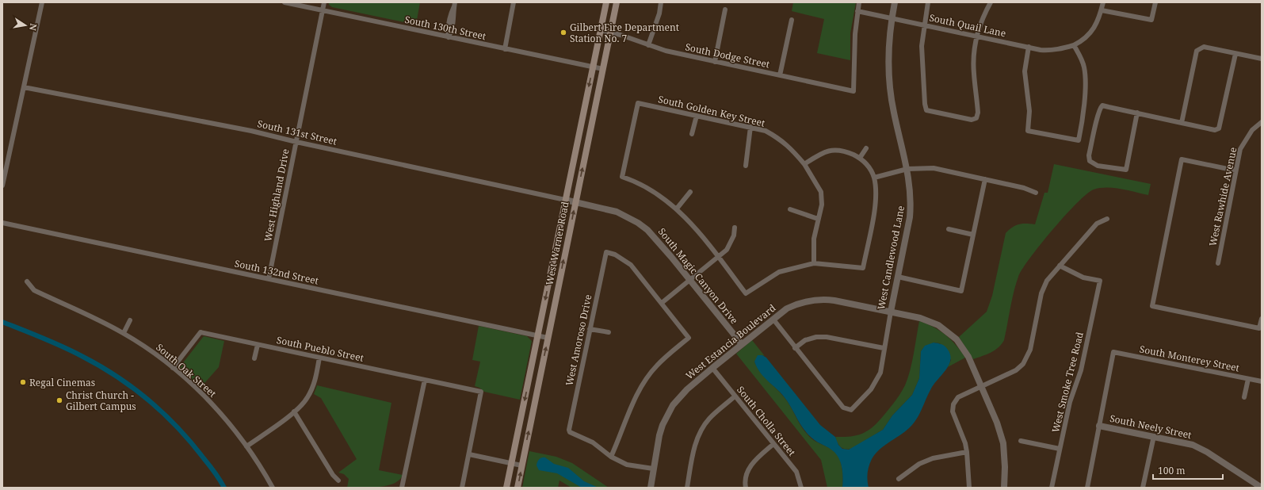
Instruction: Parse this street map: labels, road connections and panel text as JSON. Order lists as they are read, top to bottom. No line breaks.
{"streets":{"main road":["West Warner Road"],"street":["South Quail Lane","South 130th Street","South Dodge Street","South Golden Key Street","South 131st Street","West Highland Drive","West Rawhide Avenue","West Candlewood Lane","South 132nd Street","South Magic Canyon Drive","West Amoroso Drive","West Estancia Boulevard","South Pueblo Street","South Monterey Street","South Oak Street","West Smoke Tree Road","South Cholla Street","South Neely Street"]},"crossings":[["South Quail Lane","South Dodge Street"],["South Quail Lane","West Candlewood Lane"],["South 130th Street","West Highland Drive"],["South 130th Street","West Warner Road"],["South Dodge Street","West Warner Road"],["South 131st Street","West Highland Drive"],["South 131st Street","West Warner Road"],["South 131st Street","South Magic Canyon Drive"],["West Highland Drive","South 132nd Street"],["West Warner Road","South 132nd Street"],["West Warner Road","South Magic Canyon Drive"],["West Candlewood Lane","West Estancia Boulevard"],["South Magic Canyon Drive","West Estancia Boulevard"],["West Estancia Boulevard","South Cholla Street"],["South Pueblo Street","South Oak Street"],["South Monterey Street","South Neely Street"]],"places":["Gilbert Fire Department Station No. 7","Regal Cinemas","Christ Church - Gilbert Campus"],"scale_bar":"100 m","north":"right"}
